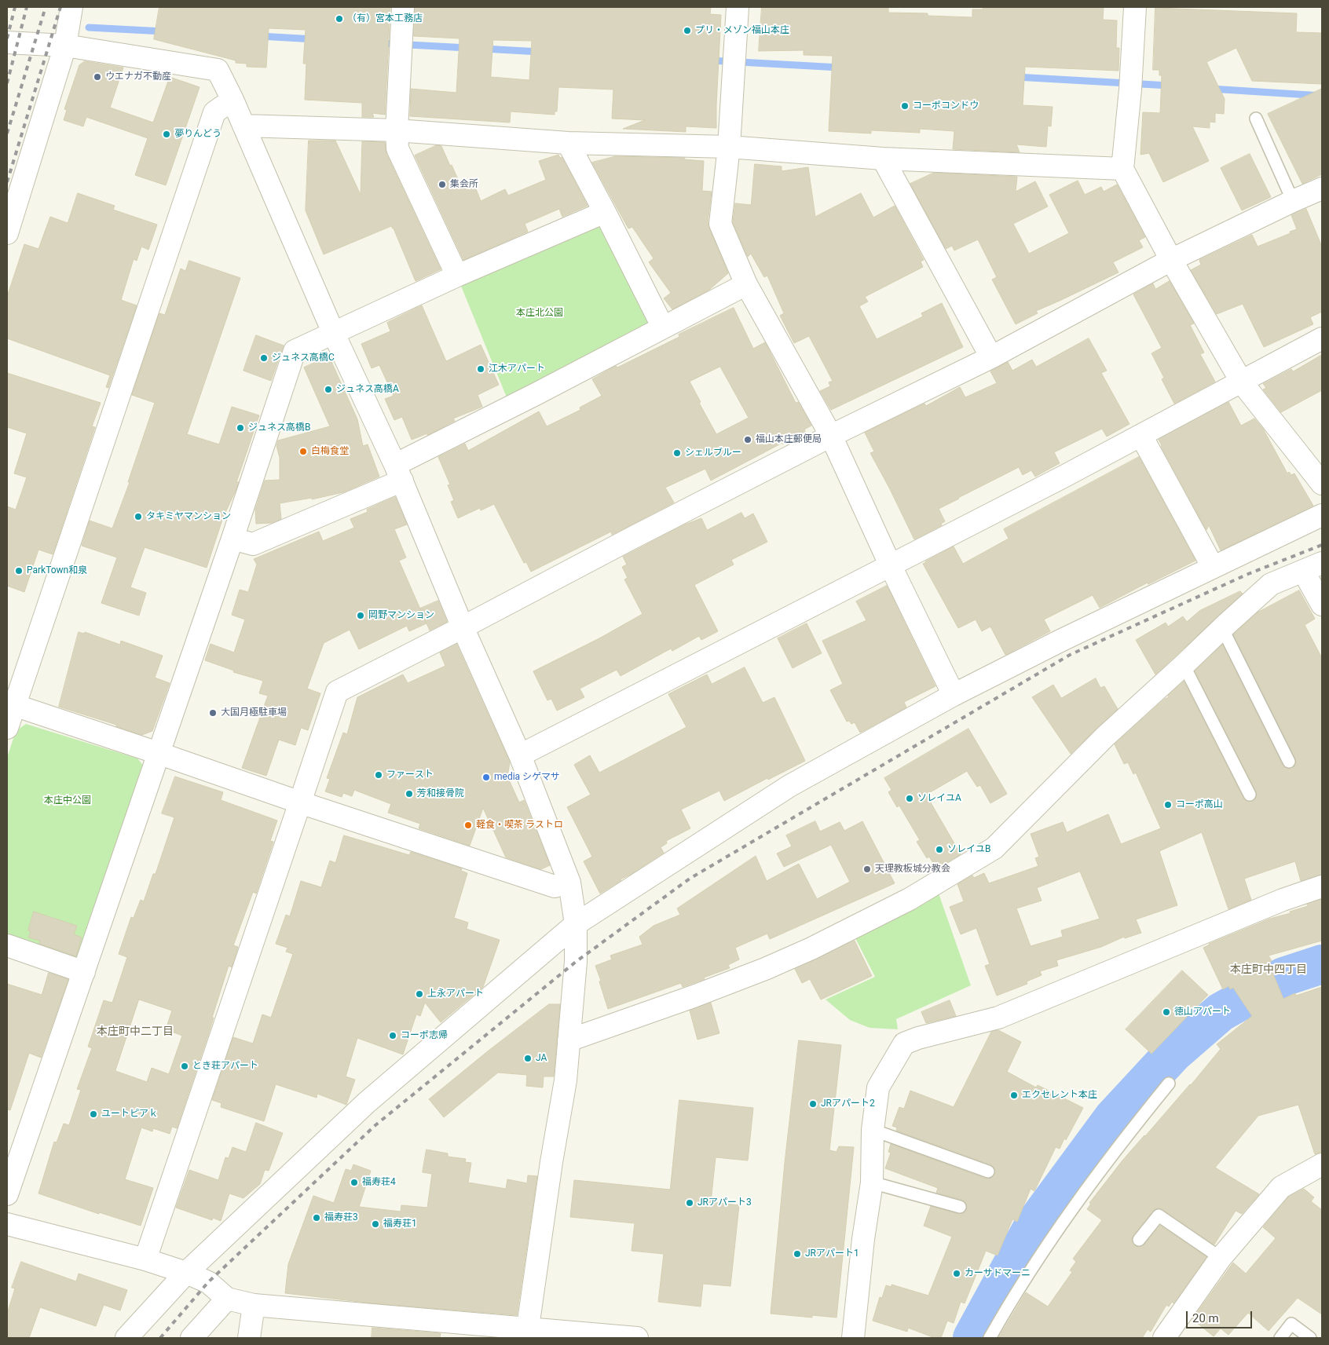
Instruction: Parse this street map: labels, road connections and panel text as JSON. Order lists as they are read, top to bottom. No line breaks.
{"districts":["本庄町中四丁目","本庄町中二丁目"],"parks":["本庄北公園","本庄中公園"],"places":["（有）宮本工務店","プリ・メゾン福山本庄","ウエナガ不動産","コーポコンドウ","夢りんどう","集会所","ジュネス高橋C","江木アパート","ジュネス高橋A","ジュネス高橋B","福山本庄郵便局","白梅食堂","シェルブルー","タキミヤマンション","ParkTown和泉","岡野マンション","大国月極駐車場","ファースト","media シゲマサ","芳和接骨院","ソレイユA","コーポ高山","軽食・喫茶 ラストロ","ソレイユB","天理教板城分教会","上永アパート","徳山アパート","コーポ志帰","JA","とき荘アパート","エクセレント本庄","JRアパート2","ユートピアｋ","福寿荘4","JRアパート3","福寿荘3","福寿荘1","JRアパート1","カーサドマーニ"],"scale_bar":"20 m"}
